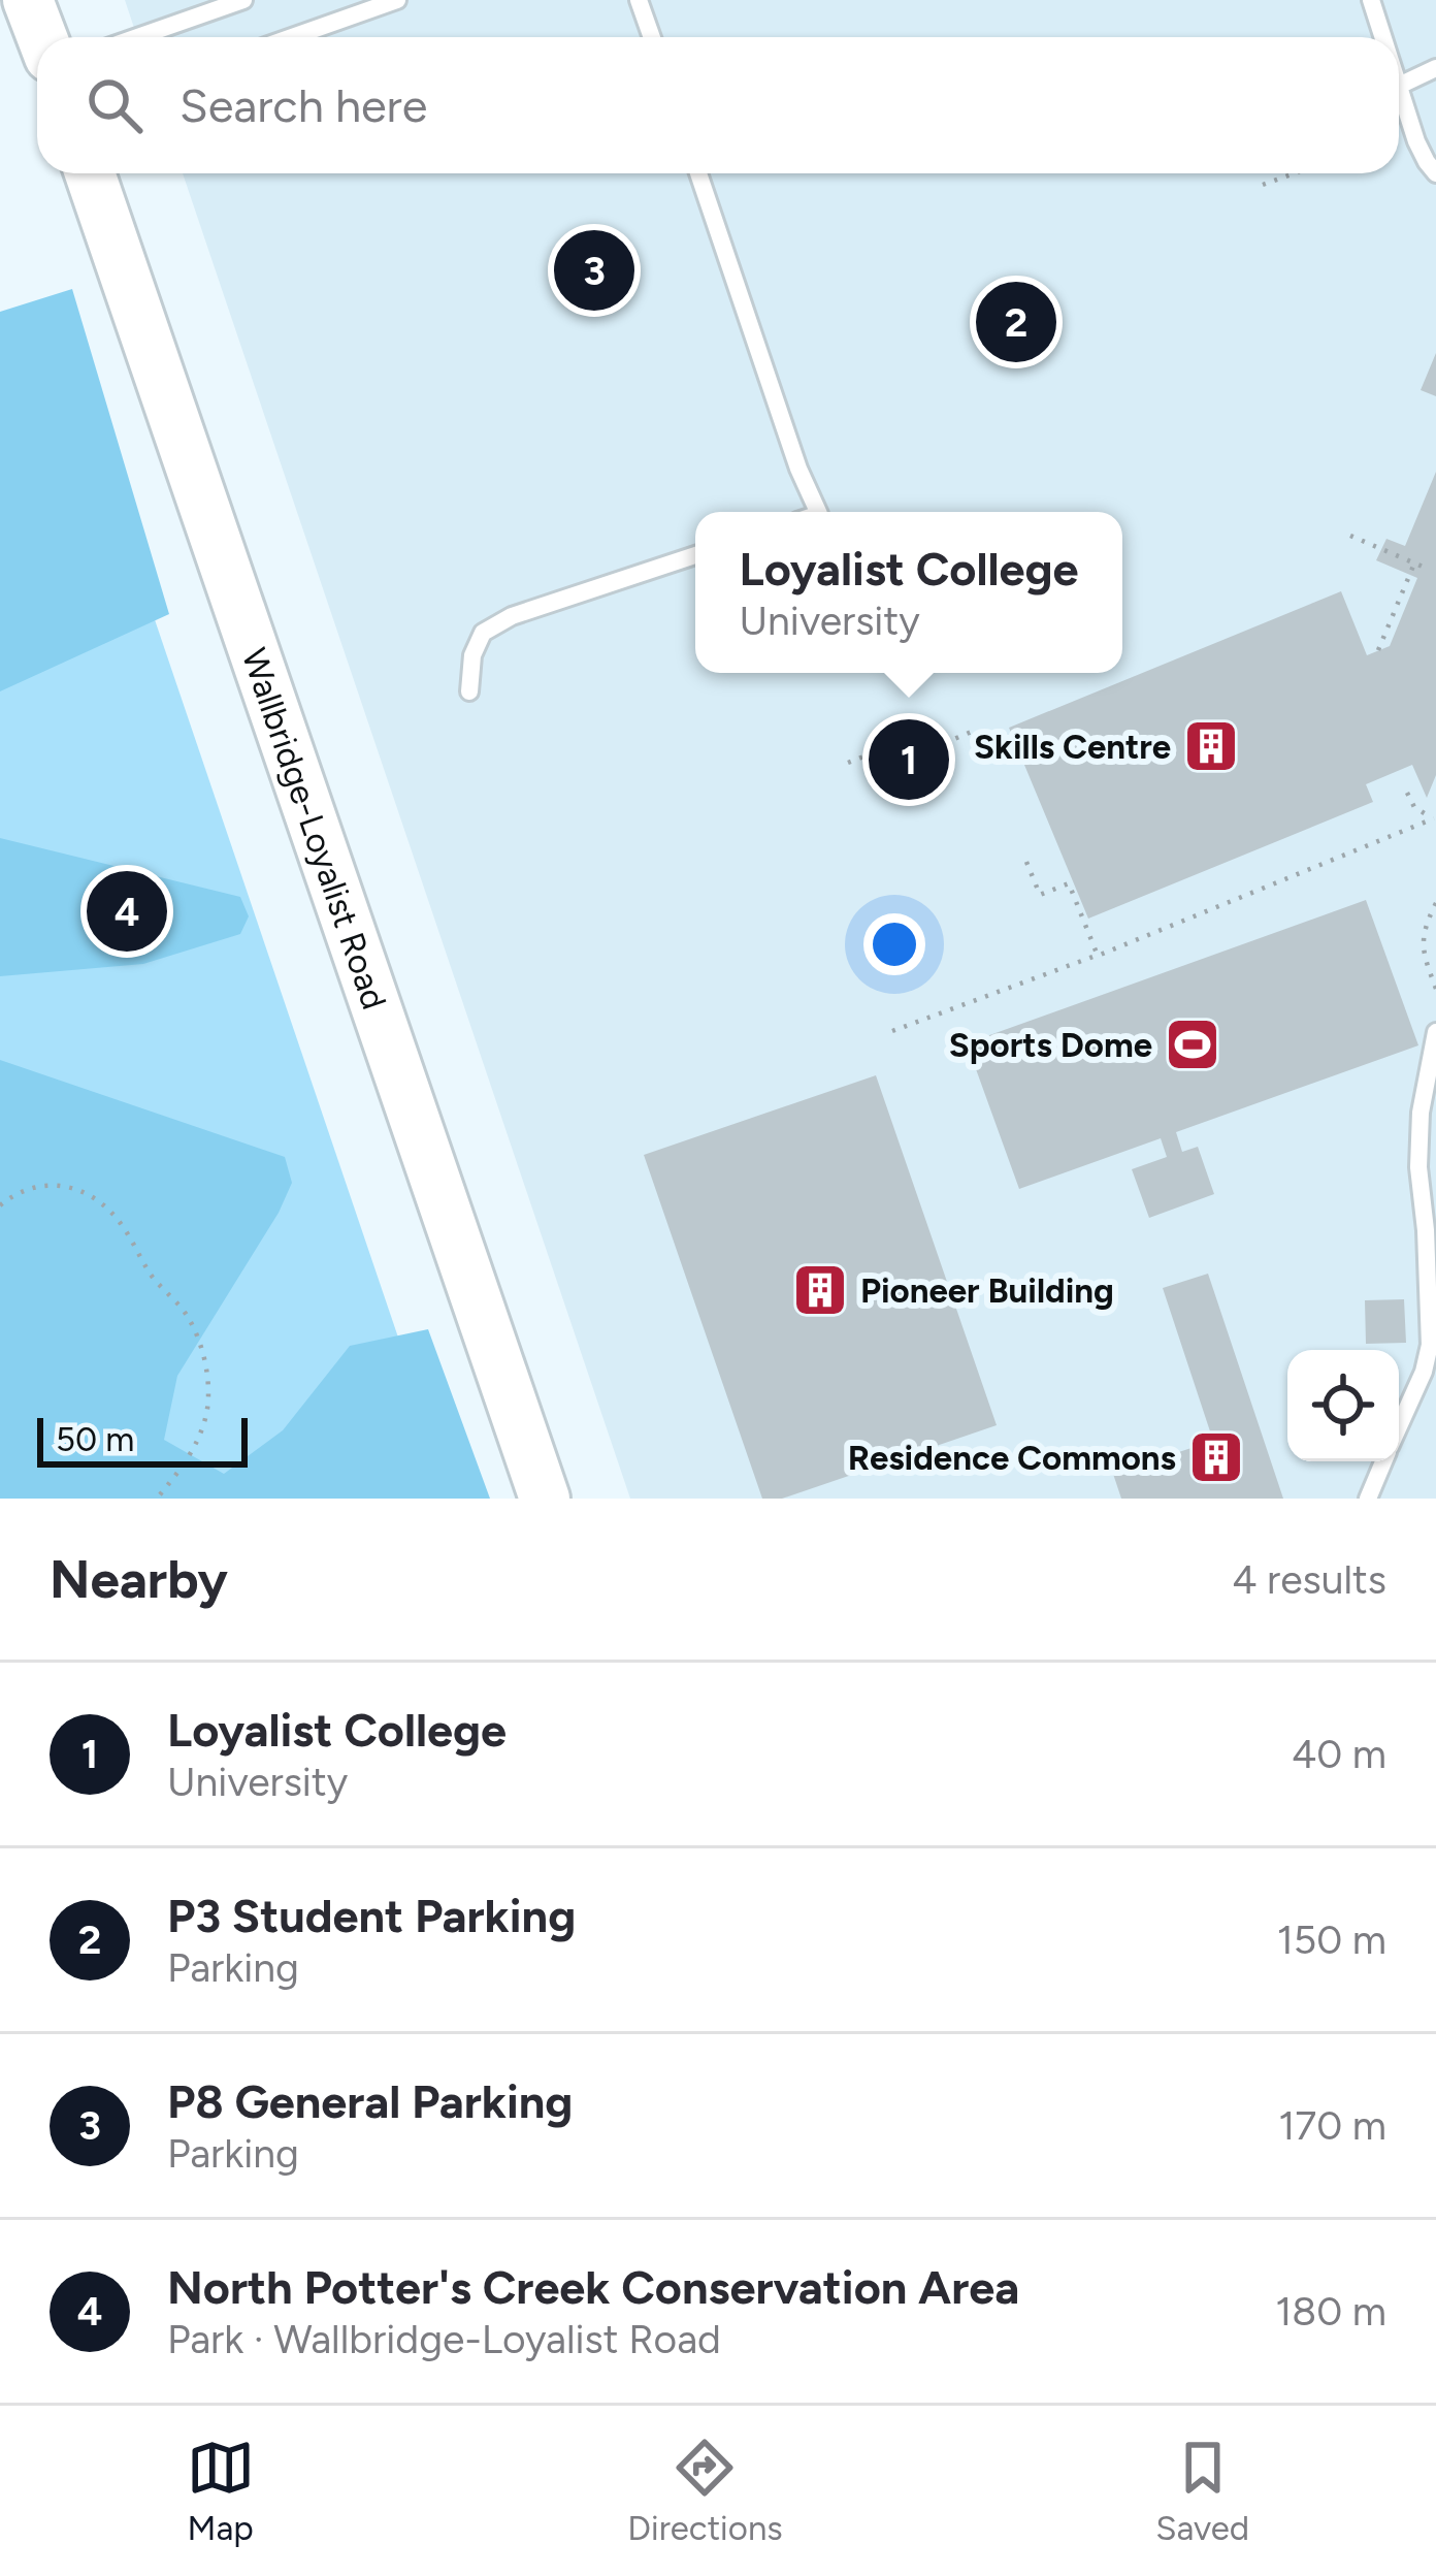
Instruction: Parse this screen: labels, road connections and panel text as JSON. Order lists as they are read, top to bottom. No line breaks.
{"streets":{"main road":["Wallbridge-Loyalist Road"]},"places":{"building":["Skills Centre","Pioneer Building","Residence Commons"],"sports":["Sports Dome"]},"scale_bar":"50 m","page":{"search":"Search here","pins":["3","2","1","4"],"popup":["Loyalist College","University"],"scale":"50 m","heading":["Nearby","4 results"],"list":[{"mark":"1","name":"Loyalist College","note":"University","value":"40 m"},{"mark":"2","name":"P3 Student Parking","note":"Parking","value":"150 m"},{"mark":"3","name":"P8 General Parking","note":"Parking","value":"170 m"},{"mark":"4","name":"North Potter's Creek Conservation Area","note":"Park · Wallbridge-Loyalist Road","value":"180 m"}],"nav":["Map","Directions","Saved"]}}
